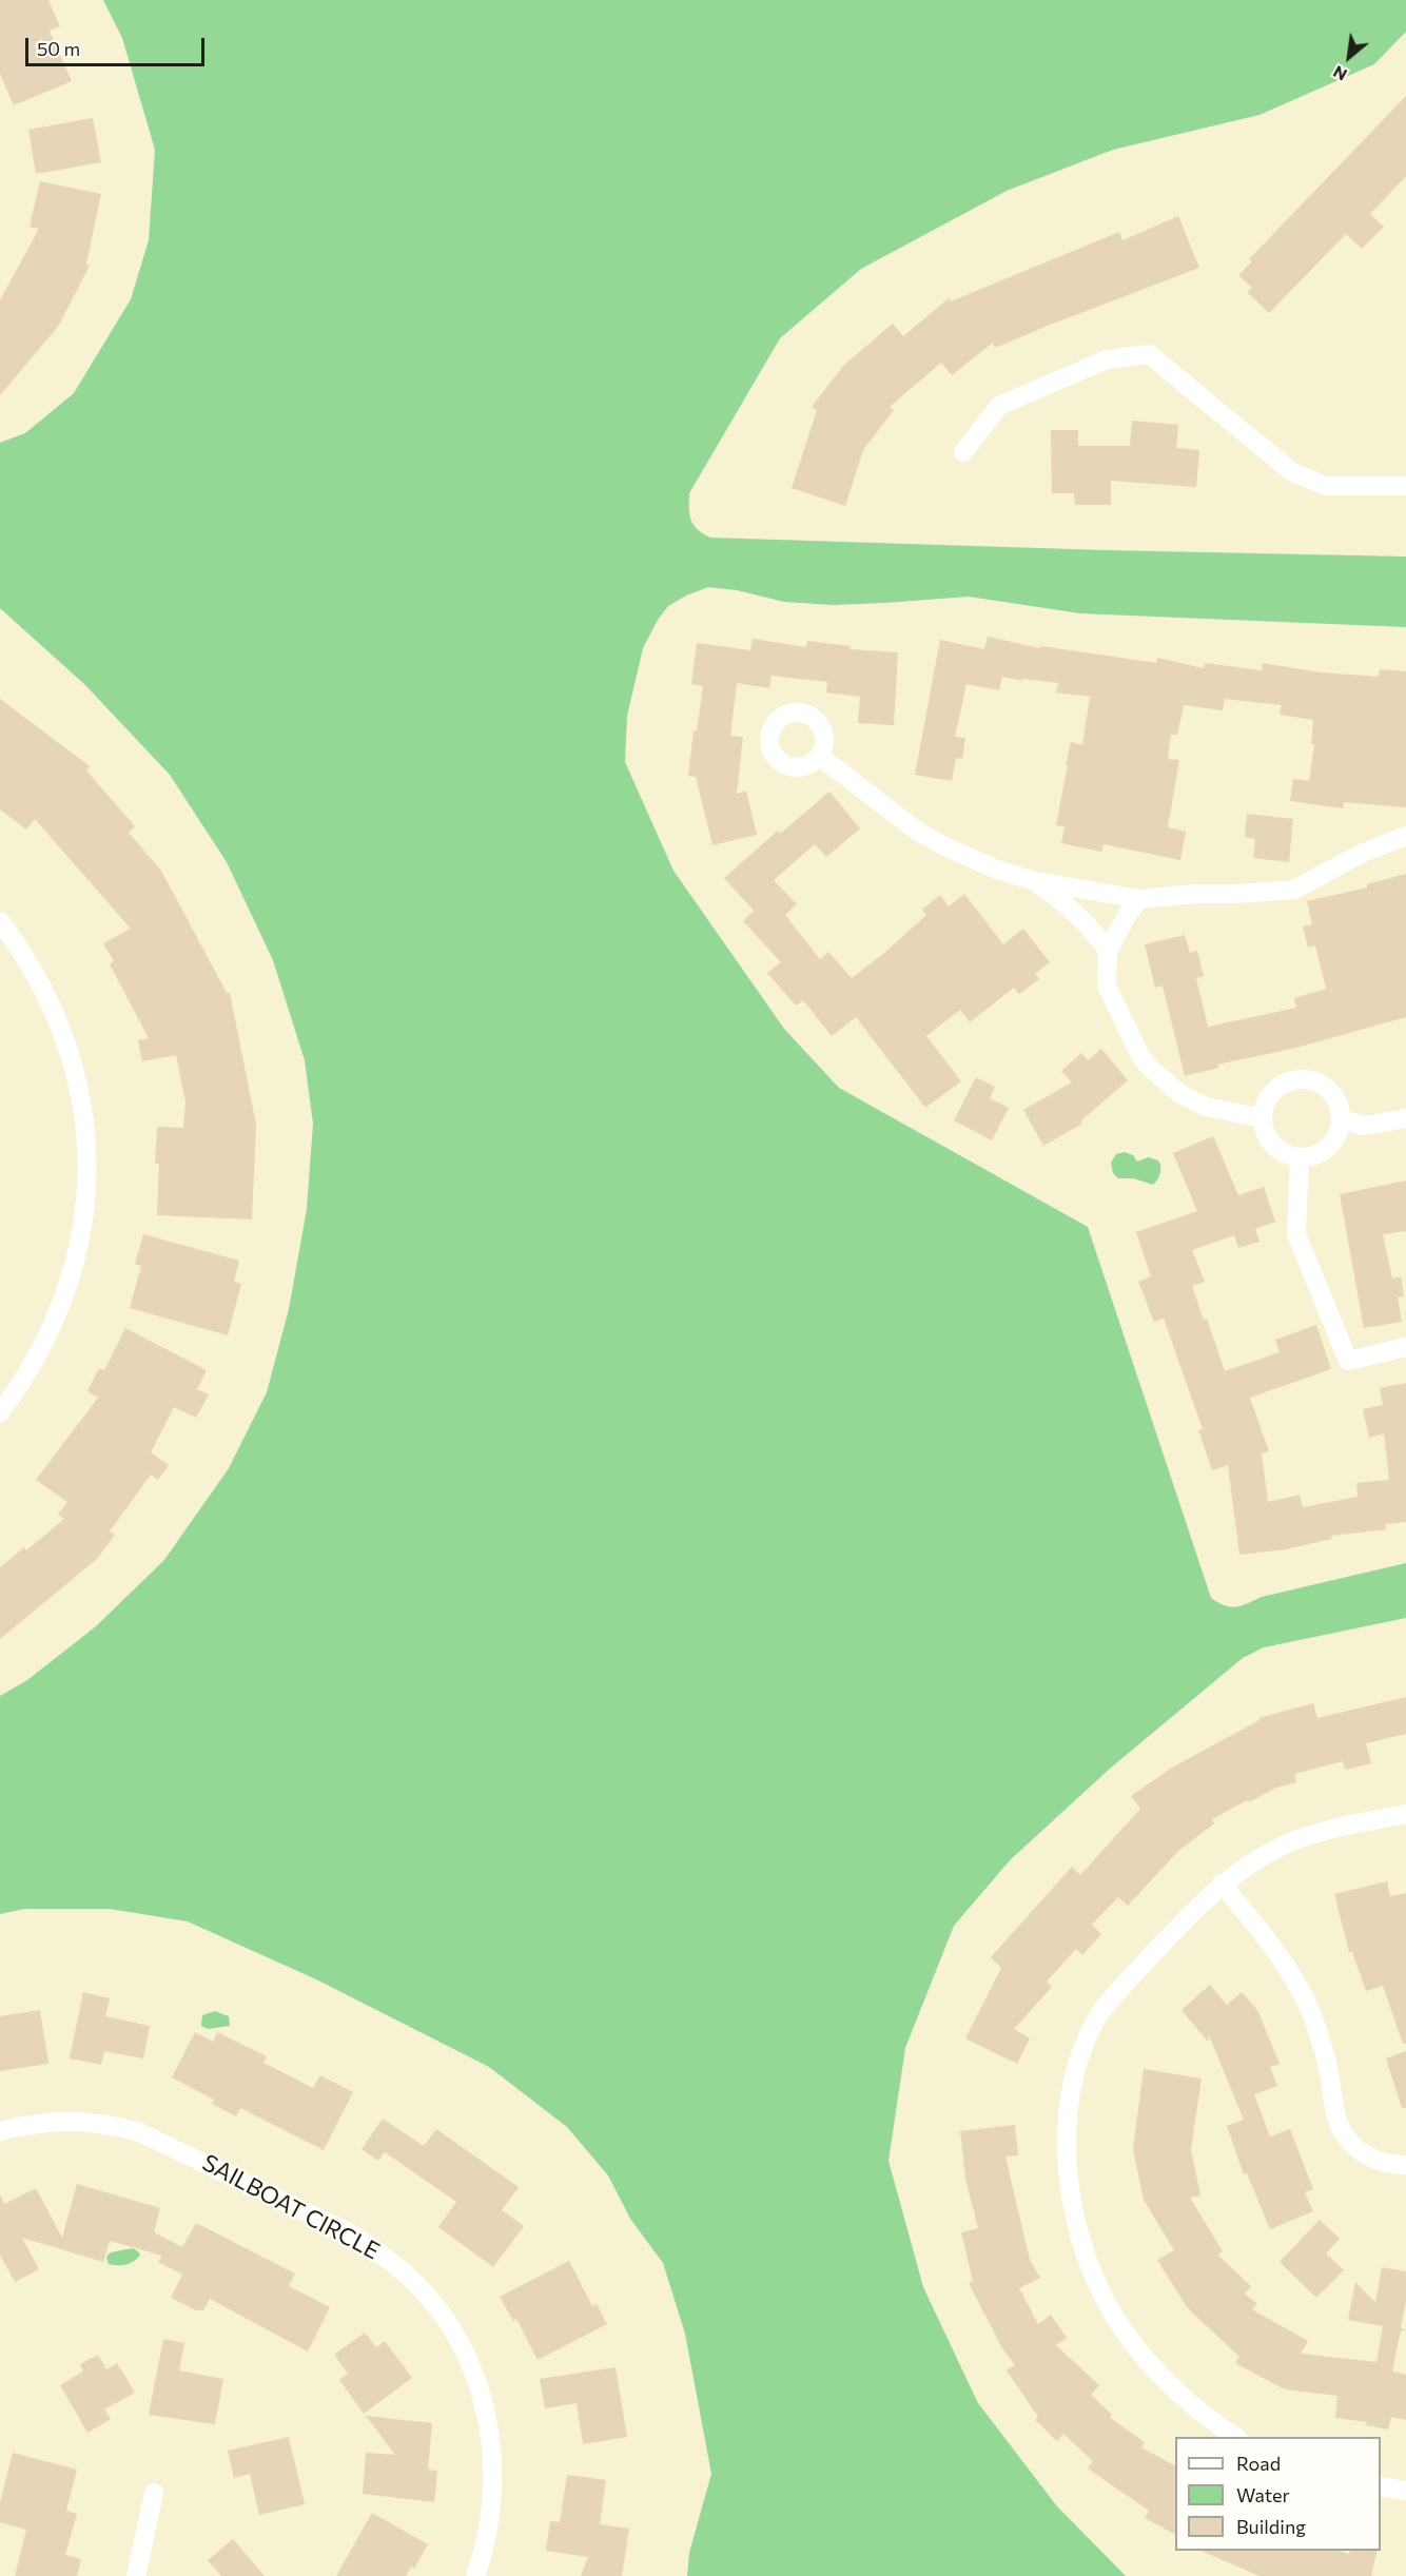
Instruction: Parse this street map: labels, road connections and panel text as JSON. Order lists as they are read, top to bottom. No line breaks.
{"streets":{"street":["SAILBOAT CIRCLE"]},"legend":["Road","Water","Building"],"scale_bar":"50 m","north":"bottom left"}
